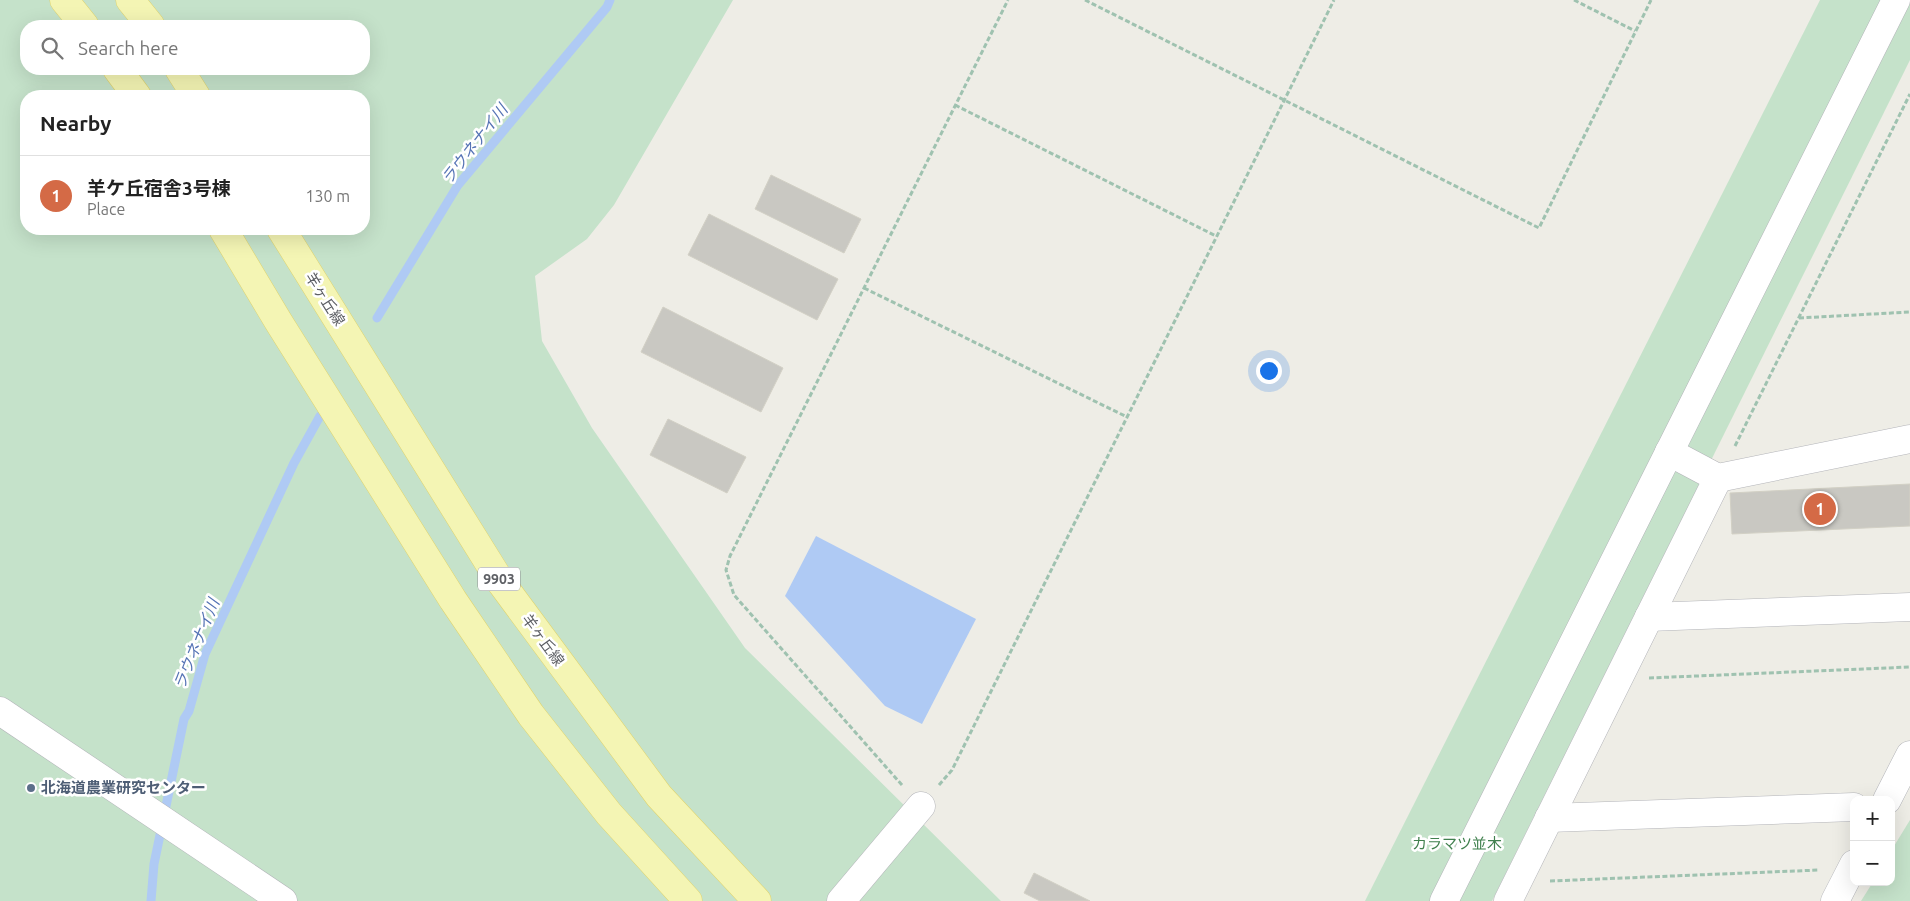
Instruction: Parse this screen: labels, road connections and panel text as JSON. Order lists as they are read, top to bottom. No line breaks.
{"streets":{"main road":["羊ヶ丘線","9903"]},"water":["ラウネナイ川"],"parks":["カラマツ並木"],"places":["北海道農業研究センター"],"page":{"search":"Search here","heading":"Nearby","list":[{"mark":"1","name":"羊ケ丘宿舎3号棟","note":"Place","value":"130 m"}],"pins":"1","map_buttons":["+","−"]}}
